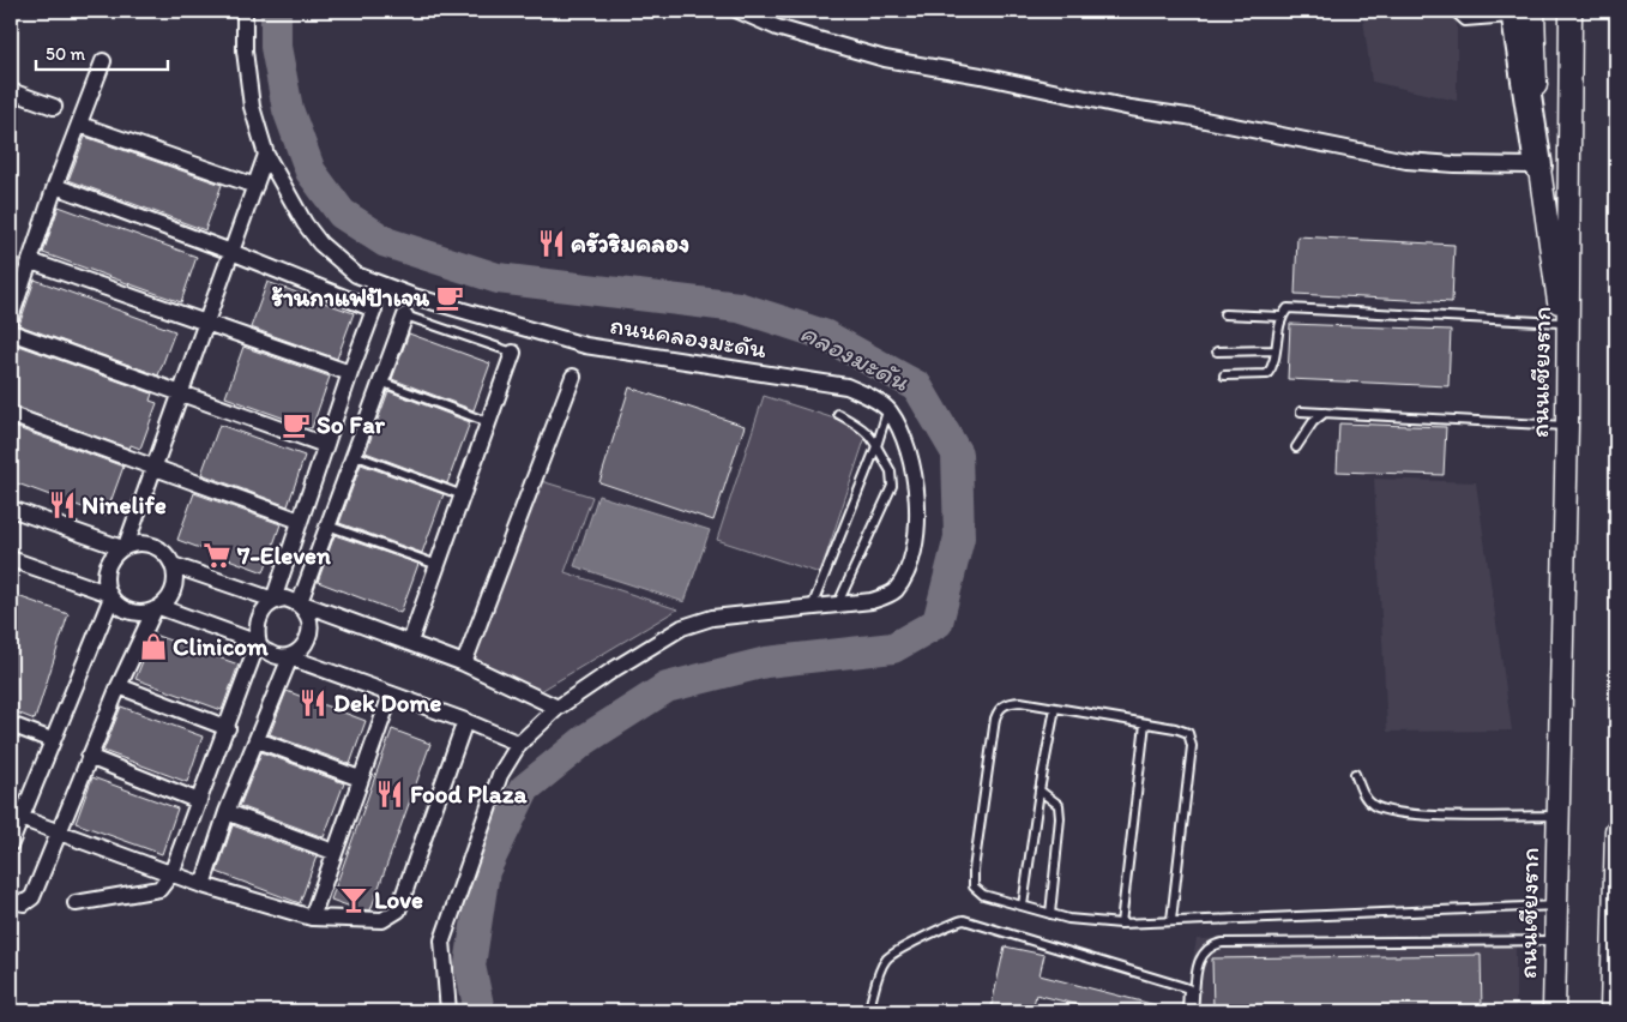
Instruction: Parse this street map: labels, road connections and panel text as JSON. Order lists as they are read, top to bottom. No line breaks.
{"streets":{"main road":["ถนนเชียงราก"],"street":["ถนนคลองมะดัน"]},"water":["คลองมะดัน"],"places":{"restaurant":["ครัวริมคลอง","Ninelife","Dek Dome","Food Plaza"],"cafe":["ร้านกาแฟป้าเจน","So Far"],"supermarket":["7-Eleven"],"shop":["Clinicom"],"bar":["Love"]},"scale_bar":"50 m"}
